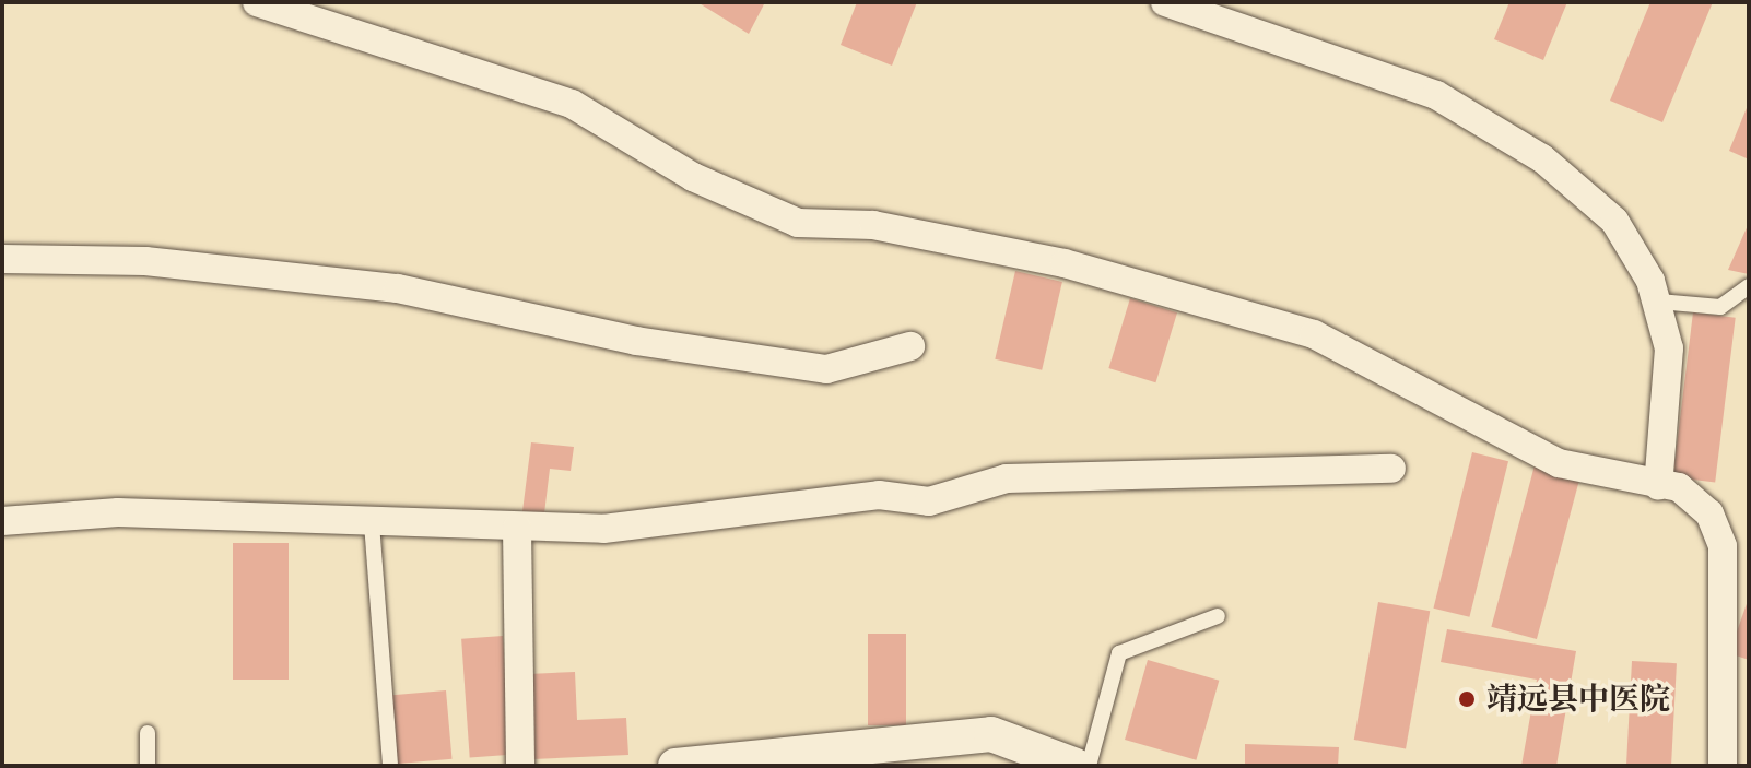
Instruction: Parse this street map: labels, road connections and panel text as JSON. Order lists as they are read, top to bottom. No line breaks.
{"places":["靖远县中医院"]}
